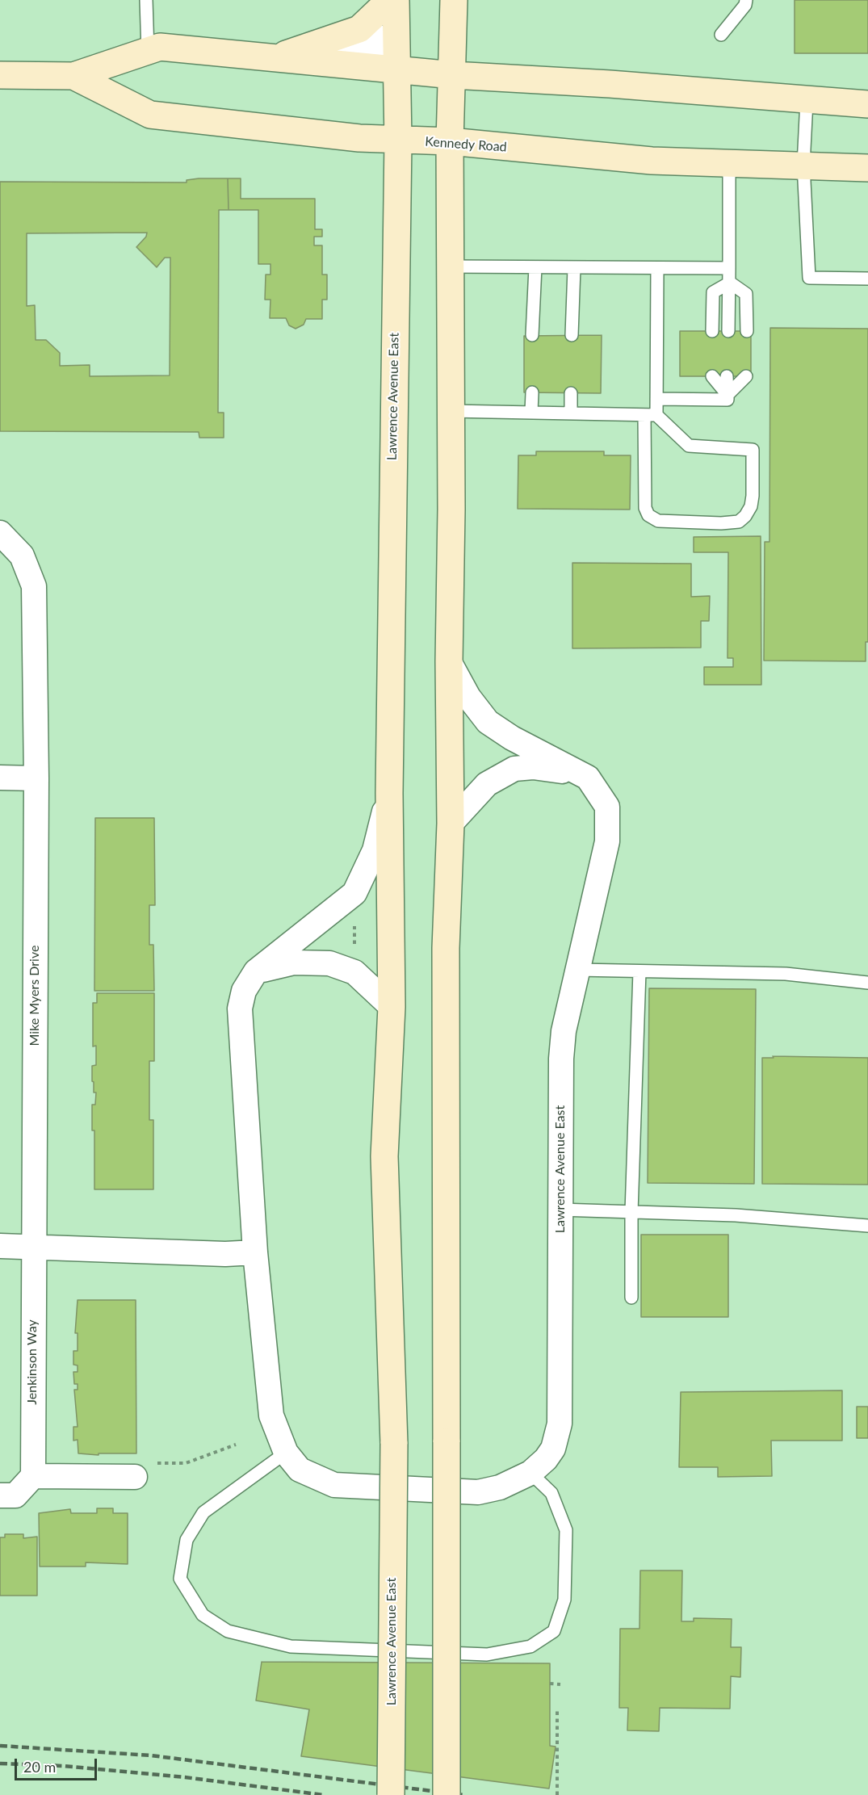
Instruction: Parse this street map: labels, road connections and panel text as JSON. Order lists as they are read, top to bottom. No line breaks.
{"streets":{"main road":["Kennedy Road","Lawrence Avenue East"],"street":["Mike Myers Drive","Jenkinson Way"]},"crossings":[["Kennedy Road","Lawrence Avenue East"],["Mike Myers Drive","Jenkinson Way"]],"scale_bar":"20 m"}
